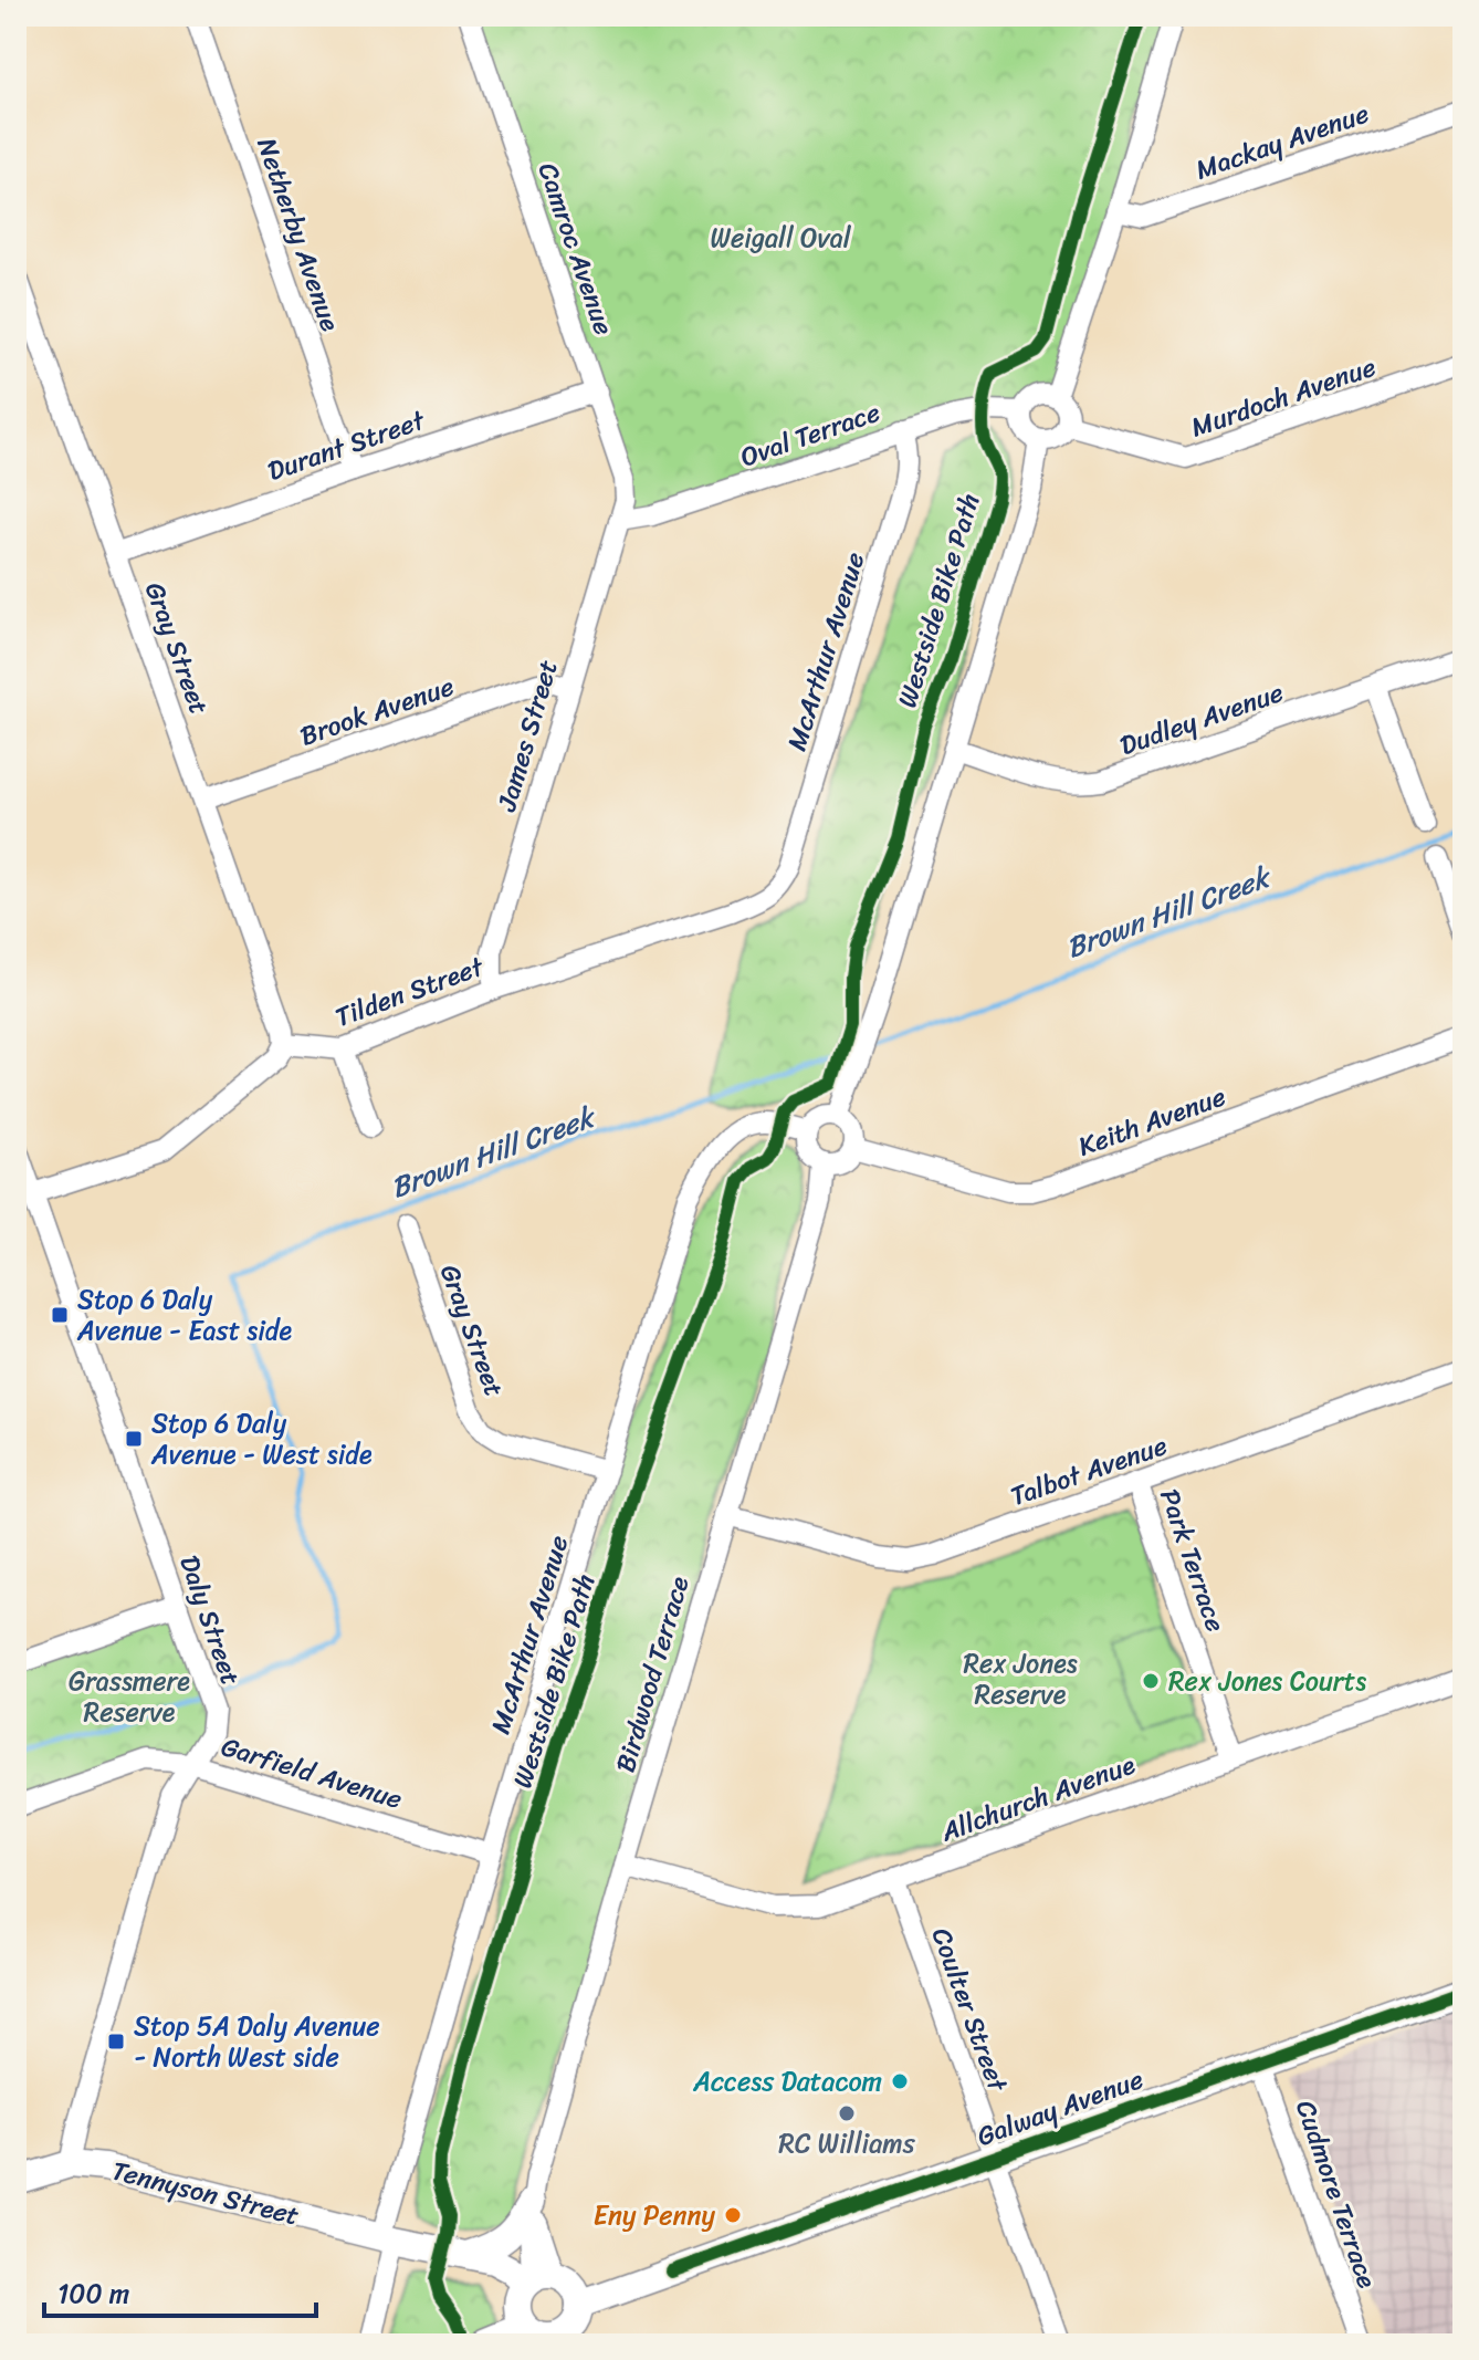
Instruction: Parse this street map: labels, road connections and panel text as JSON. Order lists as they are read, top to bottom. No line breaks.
{"streets":{"street":["Mackay Avenue","Netherby Avenue","Camroc Avenue","Murdoch Avenue","Oval Terrace","Durant Street","Gray Street","McArthur Avenue","Brook Avenue","Dudley Avenue","James Street","Tilden Street","Keith Avenue","Talbot Avenue","Park Terrace","Daly Street","Birdwood Terrace","Garfield Avenue","Allchurch Avenue","Coulter Street","Galway Avenue","Tennyson Street","Cudmore Terrace"],"cycle path":["Westside Bike Path"]},"crossings":[["Netherby Avenue","Durant Street"],["Camroc Avenue","Durant Street"],["Camroc Avenue","James Street"],["Murdoch Avenue","Oval Terrace"],["Oval Terrace","McArthur Avenue"],["Oval Terrace","James Street"],["Durant Street","Gray Street"],["Gray Street","McArthur Avenue"],["Gray Street","Brook Avenue"],["Gray Street","Tilden Street"],["McArthur Avenue","Tilden Street"],["McArthur Avenue","Keith Avenue"],["McArthur Avenue","Birdwood Terrace"],["McArthur Avenue","Garfield Avenue"],["McArthur Avenue","Tennyson Street"],["Brook Avenue","James Street"],["James Street","Tilden Street"],["Keith Avenue","Birdwood Terrace"],["Talbot Avenue","Park Terrace"],["Talbot Avenue","Birdwood Terrace"],["Park Terrace","Allchurch Avenue"],["Daly Street","Garfield Avenue"],["Daly Street","Tennyson Street"],["Birdwood Terrace","Allchurch Avenue"],["Birdwood Terrace","Tennyson Street"],["Allchurch Avenue","Coulter Street"],["Coulter Street","Galway Avenue"],["Galway Avenue","Cudmore Terrace"]],"water":["Brown Hill Creek"],"parks":["Weigall Oval","Rex Jones Reserve","Grassmere Reserve"],"places":{"transit":["Stop 6 Daly Avenue - East side","Stop 6 Daly Avenue - West side","Stop 5A Daly Avenue - North West side"],"other":["Rex Jones Courts","Access Datacom","RC Williams","Eny Penny"]},"scale_bar":"100 m"}
